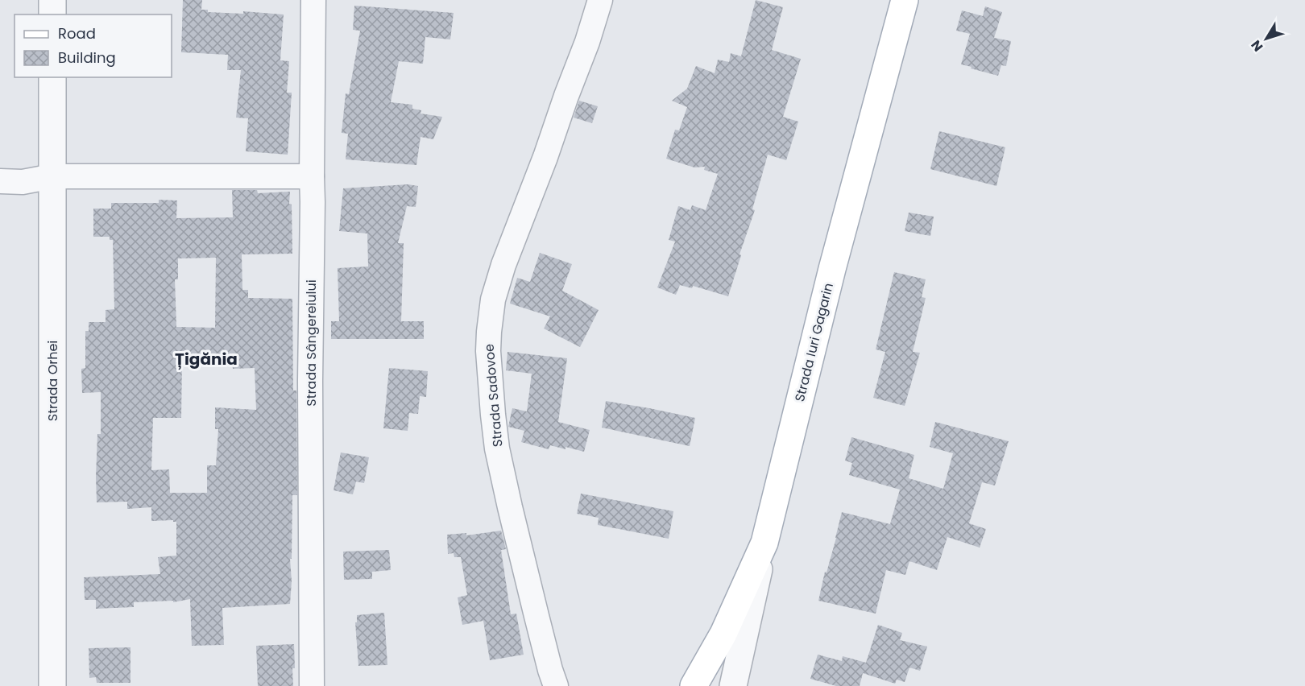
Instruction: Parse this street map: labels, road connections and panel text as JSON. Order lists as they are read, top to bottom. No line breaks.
{"streets":{"main road":["Strada Iuri Gagarin"],"street":["Strada Sângereiului","Strada Orhei","Strada Sadovoe"]},"districts":["Țigănia"],"legend":["Road","Building"],"north":"bottom left"}
